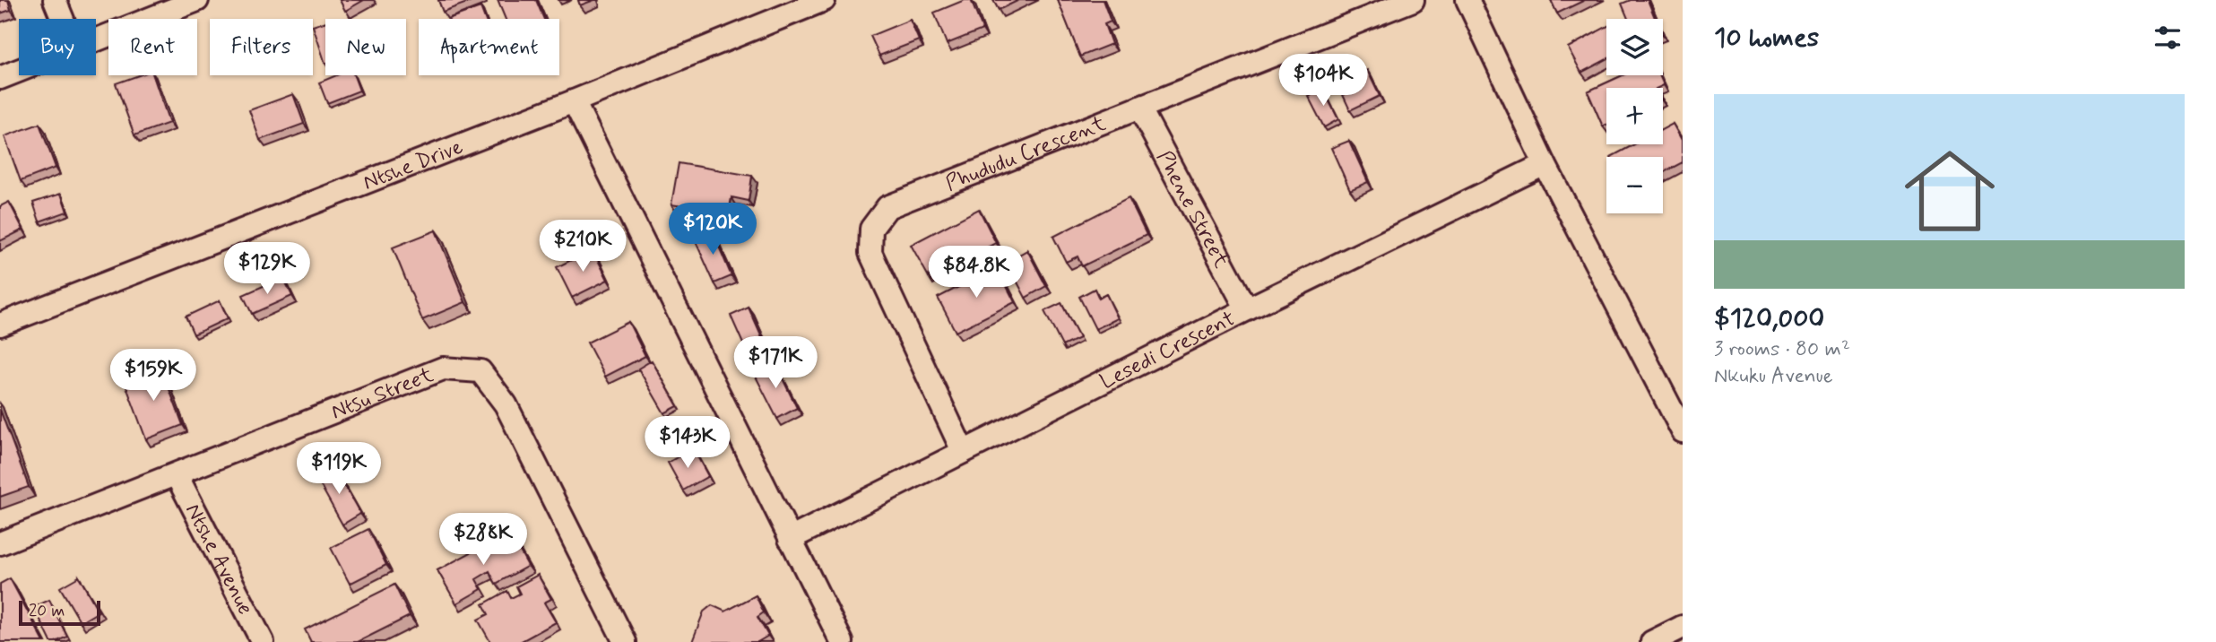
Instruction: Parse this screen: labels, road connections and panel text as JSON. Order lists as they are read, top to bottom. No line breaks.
{"streets":{"street":["Phududu Crescent","Ntshe Drive","Phene Street","Lesedi Crescent","Ntsu Street","Ntshe Avenue"]},"crossings":[["Phududu Crescent","Phene Street"],["Phududu Crescent","Lesedi Crescent"],["Phene Street","Lesedi Crescent"],["Ntsu Street","Ntshe Avenue"]],"scale_bar":"20 m","page":{"heading":"10 homes","map_buttons":["+","−"],"chip":["Buy","Rent","Filters","New","Apartment"],"price":["$104K","$120K","$210K","$129K","$84.8K","$171K","$159K","$143K","$119K","$288K"],"list":[{"name":"$120,000","note":"3 rooms · 80 m² · Nkuku Avenue"}],"scale":"20 m"}}
